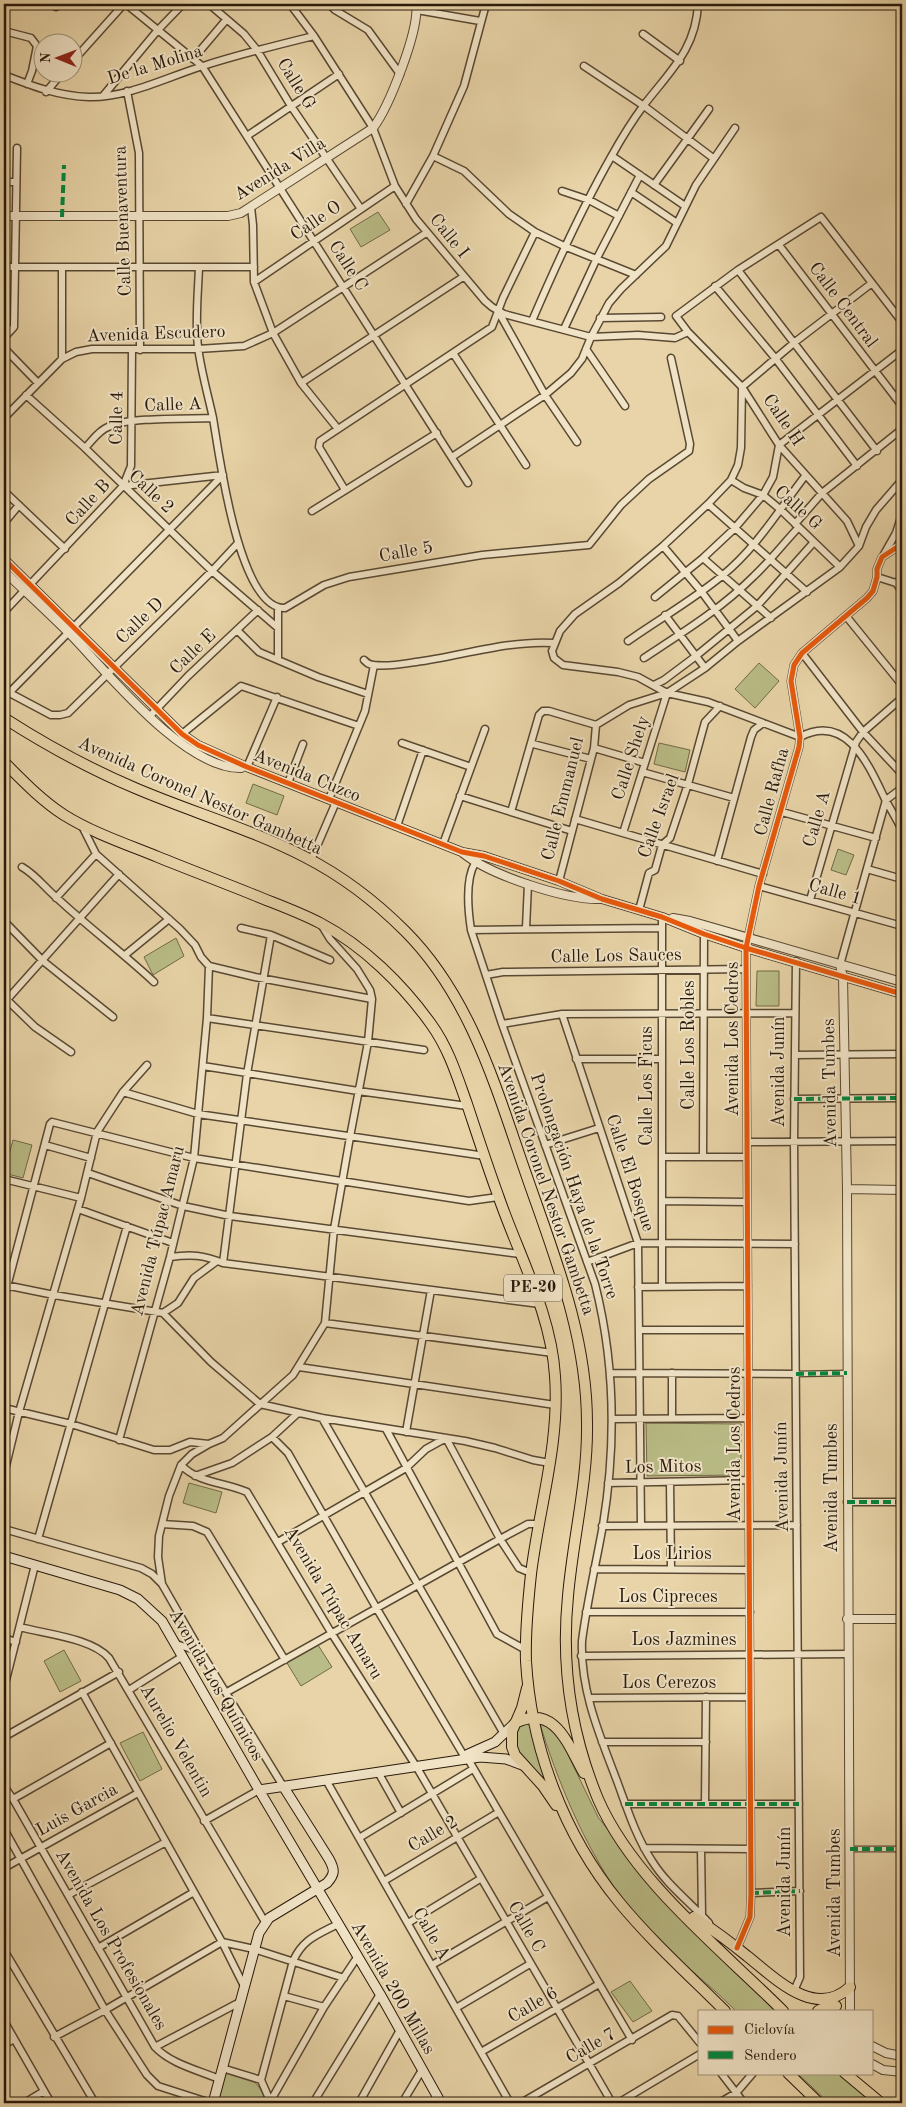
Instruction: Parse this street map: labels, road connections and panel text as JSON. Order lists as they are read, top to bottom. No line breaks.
{"streets":{"highway":["Avenida Coronel Nestor Gambetta","PE-20"],"main road":["Avenida Los Químicos","Avenida 200 Millas"],"street":["De la Molina","Calle G","Avenida Villa","Calle Buenaventura","Calle O","Calle I","Calle C","Calle Central","Avenida Escudero","Calle A","Calle 4","Calle H","Calle 2","Calle B","Calle 5","Calle D","Calle E","Calle Shely","Avenida Cuzco","Calle Rafha","Calle Emmanuel","Calle Israel","Calle 1","Calle Los Sauces","Avenida Los Cedros","Calle Los Robles","Avenida Junín","Avenida Tumbes","Calle Los Ficus","Calle El Bosque","Prolongación Haya de la Torre","Avenida Túpac Amaru","Los Mitos","Los Lirios","Los Cipreces","Los Jazmines","Los Cerezos","Aurelio Velentin","Luis Garcia","Avenida Los Profesionales","Calle 6","Calle 7"]},"crossings":[["De la Molina","Calle G"],["De la Molina","Calle Buenaventura"],["De la Molina","Calle I"],["De la Molina","Calle C"],["Calle G","Avenida Villa"],["Calle G","Calle O"],["Avenida Villa","Calle Buenaventura"],["Avenida Villa","Calle I"],["Avenida Villa","Calle C"],["Calle Buenaventura","Avenida Escudero"],["Calle O","Calle I"],["Calle O","Calle C"],["Calle I","Avenida Escudero"],["Calle I","Calle H"],["Calle C","Avenida Escudero"],["Calle C","Calle 2"],["Calle C","Avenida Túpac Amaru"],["Calle C","Calle 6"],["Calle C","Calle 7"],["Avenida Escudero","Calle 4"],["Avenida Escudero","Calle 2"],["Calle A","Calle 4"],["Calle A","Calle 2"],["Calle A","Calle 1"],["Calle A","Calle 6"],["Calle 4","Calle 2"],["Calle 4","Calle B"],["Calle 2","Calle B"],["Calle 2","Calle D"],["Calle 2","Calle E"],["Calle B","Avenida Cuzco"],["Calle D","Avenida Cuzco"],["Calle E","Avenida Cuzco"],["Avenida Cuzco","Calle Rafha"],["Avenida Cuzco","Calle Emmanuel"],["Avenida Cuzco","Calle Israel"],["Avenida Cuzco","Avenida Los Cedros"],["Avenida Cuzco","Calle Los Robles"],["Avenida Cuzco","Avenida Junín"],["Avenida Cuzco","Avenida Tumbes"],["Avenida Cuzco","Calle Los Ficus"],["Avenida Cuzco","Prolongación Haya de la Torre"],["Calle Rafha","Calle 1"],["Calle Rafha","Avenida Los Cedros"],["Calle Los Sauces","Avenida Los Cedros"],["Calle Los Sauces","Calle Los Robles"],["Calle Los Sauces","Calle Los Ficus"],["Calle Los Sauces","Prolongación Haya de la Torre"],["Avenida Los Cedros","Los Mitos"],["Avenida Los Cedros","Los Lirios"],["Avenida Los Cedros","Los Cipreces"],["Avenida Los Cedros","Los Jazmines"],["Avenida Los Cedros","Los Cerezos"],["Avenida Junín","Los Jazmines"],["Avenida Tumbes","Los Jazmines"],["Calle El Bosque","Los Mitos"],["Prolongación Haya de la Torre","Los Mitos"],["Prolongación Haya de la Torre","Los Lirios"],["Prolongación Haya de la Torre","Los Cipreces"],["Prolongación Haya de la Torre","Los Jazmines"],["Prolongación Haya de la Torre","Los Cerezos"],["Avenida Los Químicos","Avenida 200 Millas"],["Luis Garcia","Avenida Los Profesionales"]],"legend":["Ciclovía","Sendero"],"north":"left"}
